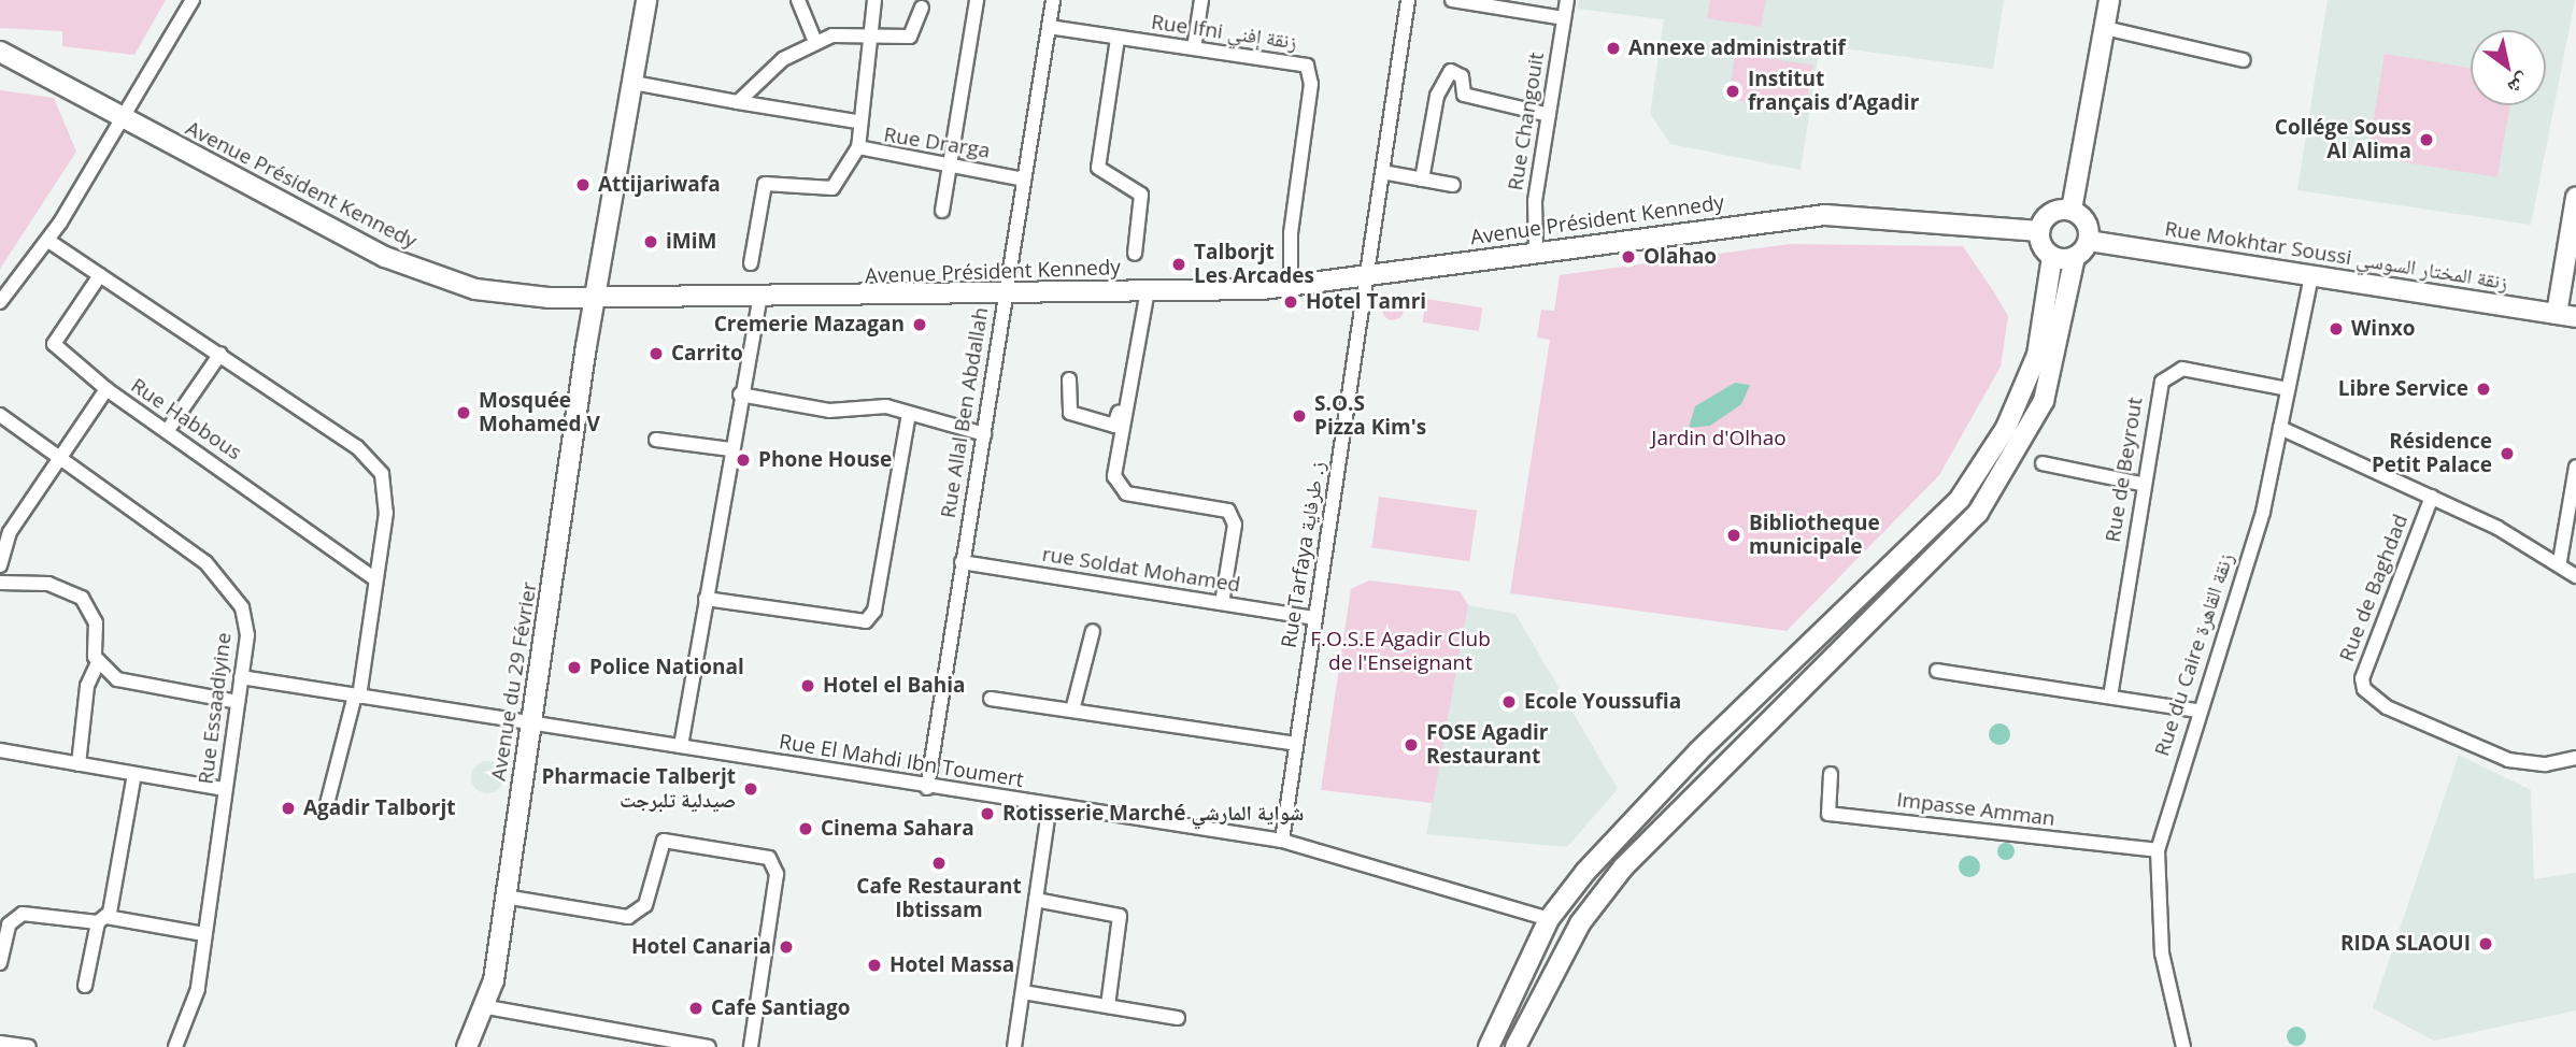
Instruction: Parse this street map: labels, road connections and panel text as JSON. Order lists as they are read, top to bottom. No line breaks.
{"streets":{"street":["Rue Ifni زنقة إفني","Rue Changouit","Rue Drarga","Avenue Président Kennedy","Rue Mokhtar Soussi زنقة المختار السوسي","Rue Allal Ben Abdallah","Rue Habbous","Rue de Beyrout","Rue Tarfaya ز. طرفاية","rue Soldat Mohamed","Rue de Baghdad","Rue du Caire زنقة القاهرة","Avenue du 29 Février","Rue Essaadiyine","Rue El Mahdi Ibn Toumert","Impasse Amman"]},"crossings":[["Rue Ifni زنقة إفني","Avenue Président Kennedy"],["Rue Ifni زنقة إفني","Rue Allal Ben Abdallah"],["Rue Changouit","Avenue Président Kennedy"],["Rue Drarga","Rue Allal Ben Abdallah"],["Avenue Président Kennedy","Rue Mokhtar Soussi زنقة المختار السوسي"],["Avenue Président Kennedy","Rue Allal Ben Abdallah"],["Avenue Président Kennedy","Rue Tarfaya ز. طرفاية"],["Avenue Président Kennedy","Avenue du 29 Février"],["Rue Mokhtar Soussi زنقة المختار السوسي","Rue du Caire زنقة القاهرة"],["Rue Allal Ben Abdallah","rue Soldat Mohamed"],["Rue Allal Ben Abdallah","Rue El Mahdi Ibn Toumert"],["Rue Habbous","Rue Essaadiyine"],["Rue de Beyrout","Rue du Caire زنقة القاهرة"],["Rue Tarfaya ز. طرفاية","rue Soldat Mohamed"],["Rue Tarfaya ز. طرفاية","Rue El Mahdi Ibn Toumert"],["Rue du Caire زنقة القاهرة","Impasse Amman"],["Avenue du 29 Février","Rue El Mahdi Ibn Toumert"],["Rue Essaadiyine","Rue El Mahdi Ibn Toumert"]],"parks":["Jardin d'Olhao","F.O.S.E Agadir Club de l'Enseignant"],"places":["Annexe administratif","Institut français d’Agadir","Collége Souss Al Alima","Attijariwafa","iMiM","Olahao","Talborjt Les Arcades","Hotel Tamri","Cremerie Mazagan","Winxo","Carrito","Libre Service","Mosquée Mohamed V","S.O.S Pizza Kim's","Résidence Petit Palace","Phone House","Bibliotheque municipale","Police National","Hotel el Bahia","Ecole Youssufia","FOSE Agadir Restaurant","Pharmacie Talberjt صيدلية تلبرجت","Agadir Talborjt","Rotisserie Marché شواية المارشي","Cinema Sahara","Cafe Restaurant Ibtissam","RIDA SLAOUI","Hotel Canaria","Hotel Massa","Cafe Santiago"],"north":"bottom right"}
